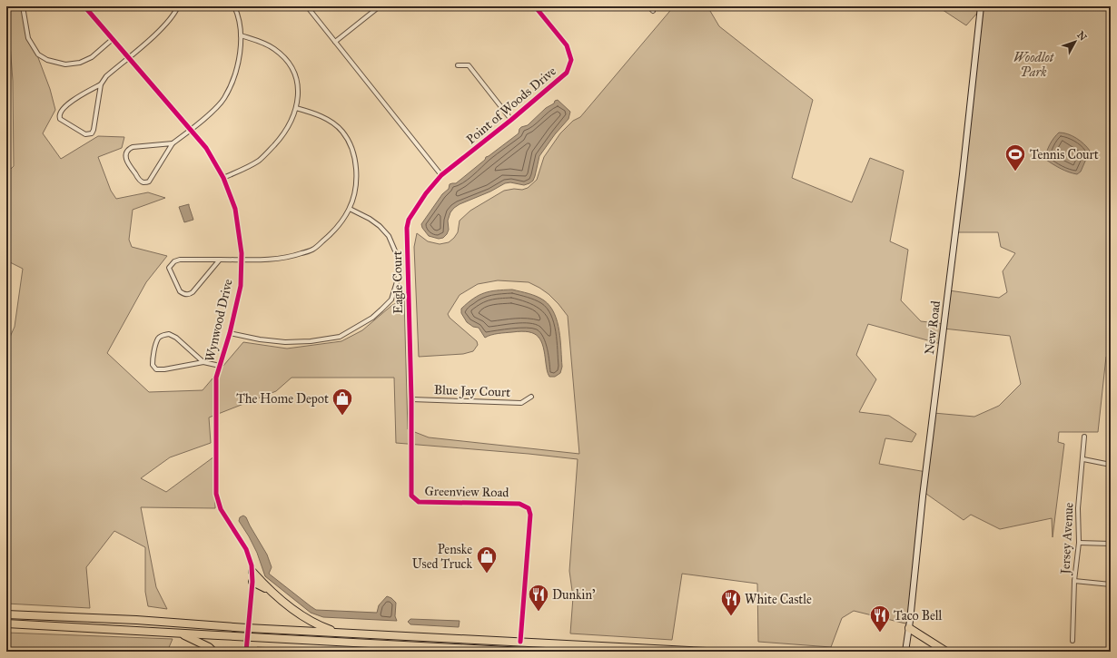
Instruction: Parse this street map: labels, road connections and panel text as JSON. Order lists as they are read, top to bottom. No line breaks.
{"streets":{"street":["Point of Woods Drive","Eagle Court","Wynwood Drive","New Road","Blue Jay Court","Greenview Road","Jersey Avenue"]},"crossings":[["Point of Woods Drive","Eagle Court"],["Eagle Court","Blue Jay Court"],["Eagle Court","Greenview Road"],["Blue Jay Court","Greenview Road"]],"parks":["Woodlot Park"],"places":{"sports":["Tennis Court"],"shop":["The Home Depot","Penske Used Truck"],"restaurant":["Dunkin'","White Castle","Taco Bell"]},"north":"top right"}
